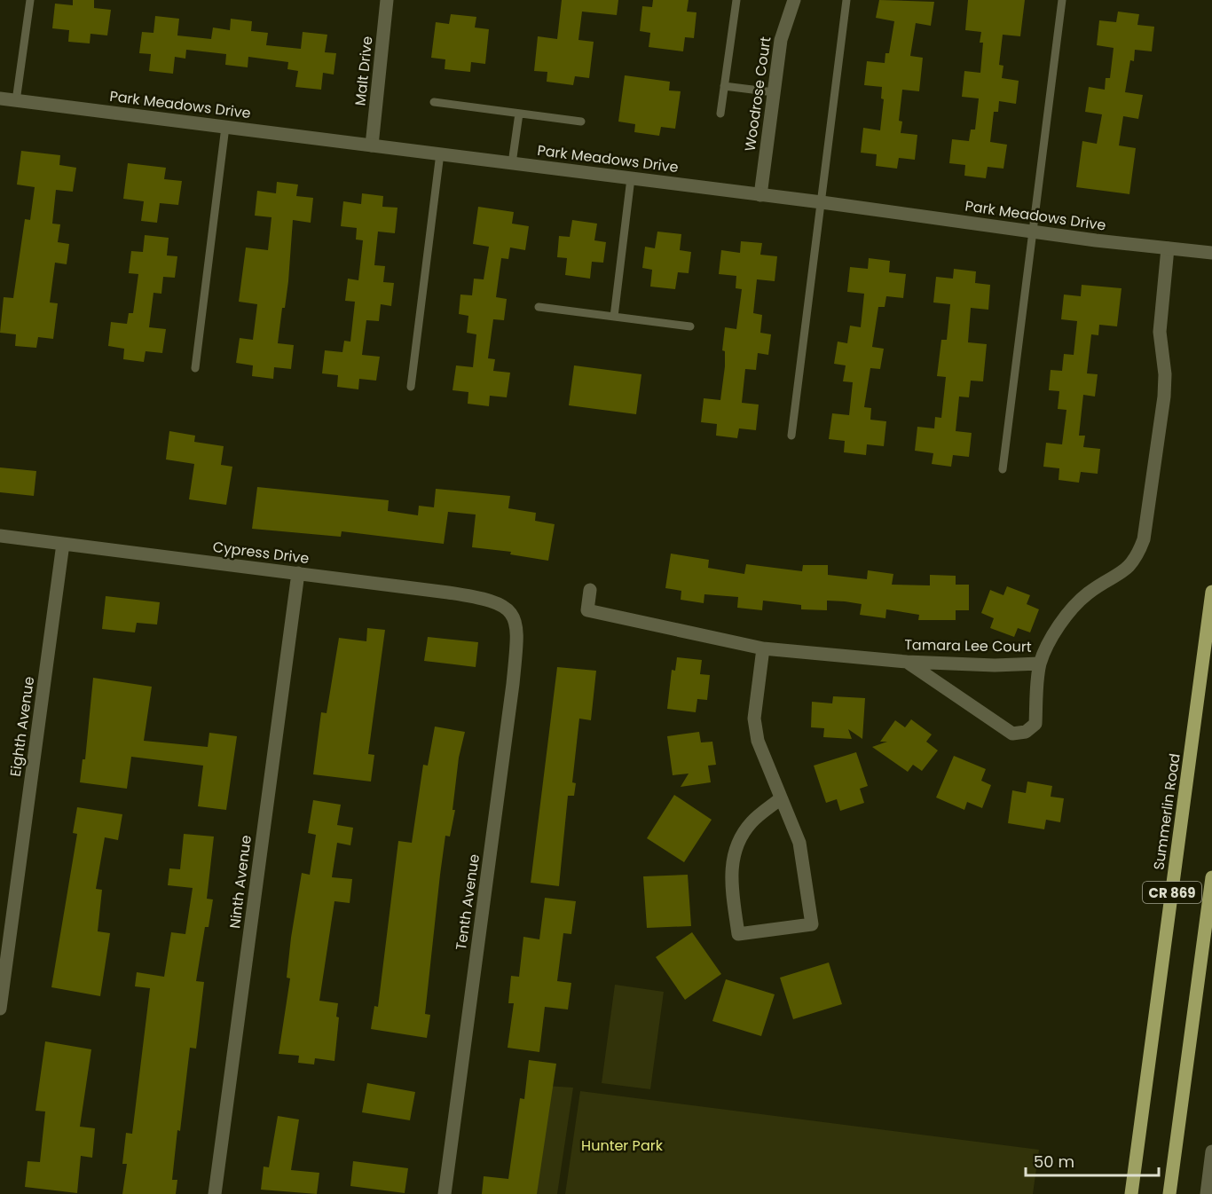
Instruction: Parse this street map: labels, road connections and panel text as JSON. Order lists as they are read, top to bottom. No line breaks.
{"streets":{"main road":["Summerlin Road","CR 869"],"street":["Malt Drive","Woodrose Court","Park Meadows Drive","Cypress Drive","Tamara Lee Court","Eighth Avenue","Ninth Avenue","Tenth Avenue"]},"crossings":[["Malt Drive","Park Meadows Drive"],["Woodrose Court","Park Meadows Drive"],["Park Meadows Drive","Tamara Lee Court"],["Cypress Drive","Eighth Avenue"],["Cypress Drive","Ninth Avenue"],["Cypress Drive","Tenth Avenue"]],"parks":["Hunter Park"],"scale_bar":"50 m"}
